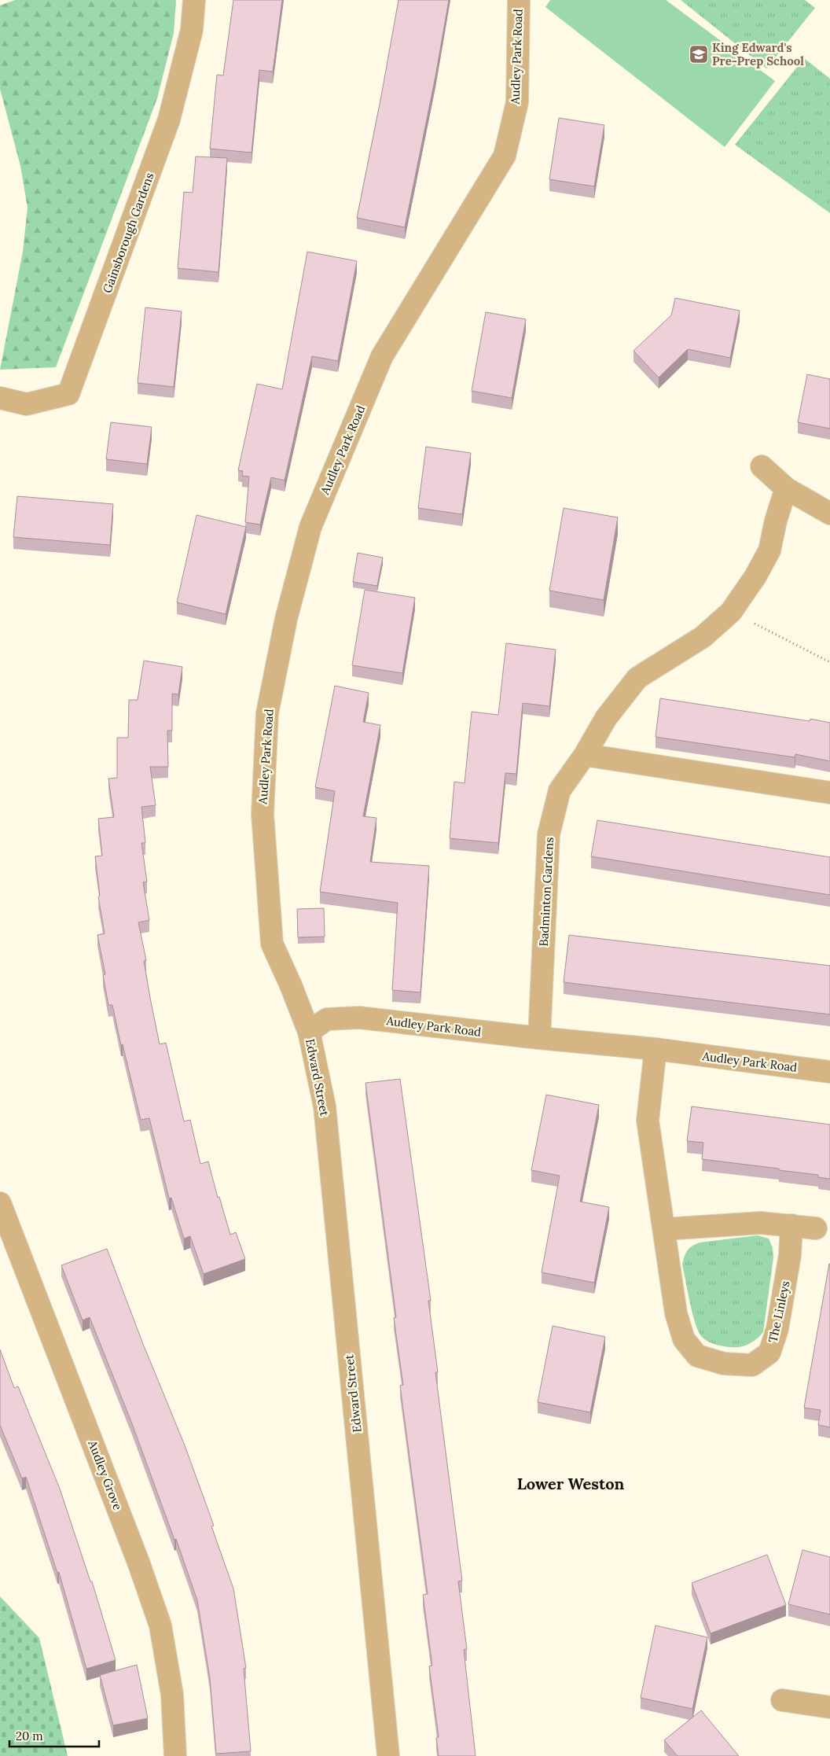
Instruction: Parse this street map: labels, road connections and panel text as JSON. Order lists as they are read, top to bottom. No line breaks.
{"streets":{"street":["Audley Park Road","Gainsborough Gardens","Badminton Gardens","Edward Street","The Linleys","Audley Grove"]},"crossings":[["Audley Park Road","Badminton Gardens"],["Audley Park Road","Edward Street"],["Audley Park Road","The Linleys"]],"districts":["Lower Weston"],"places":{"school or university":["King Edward's Pre-Prep School"]},"scale_bar":"20 m"}
